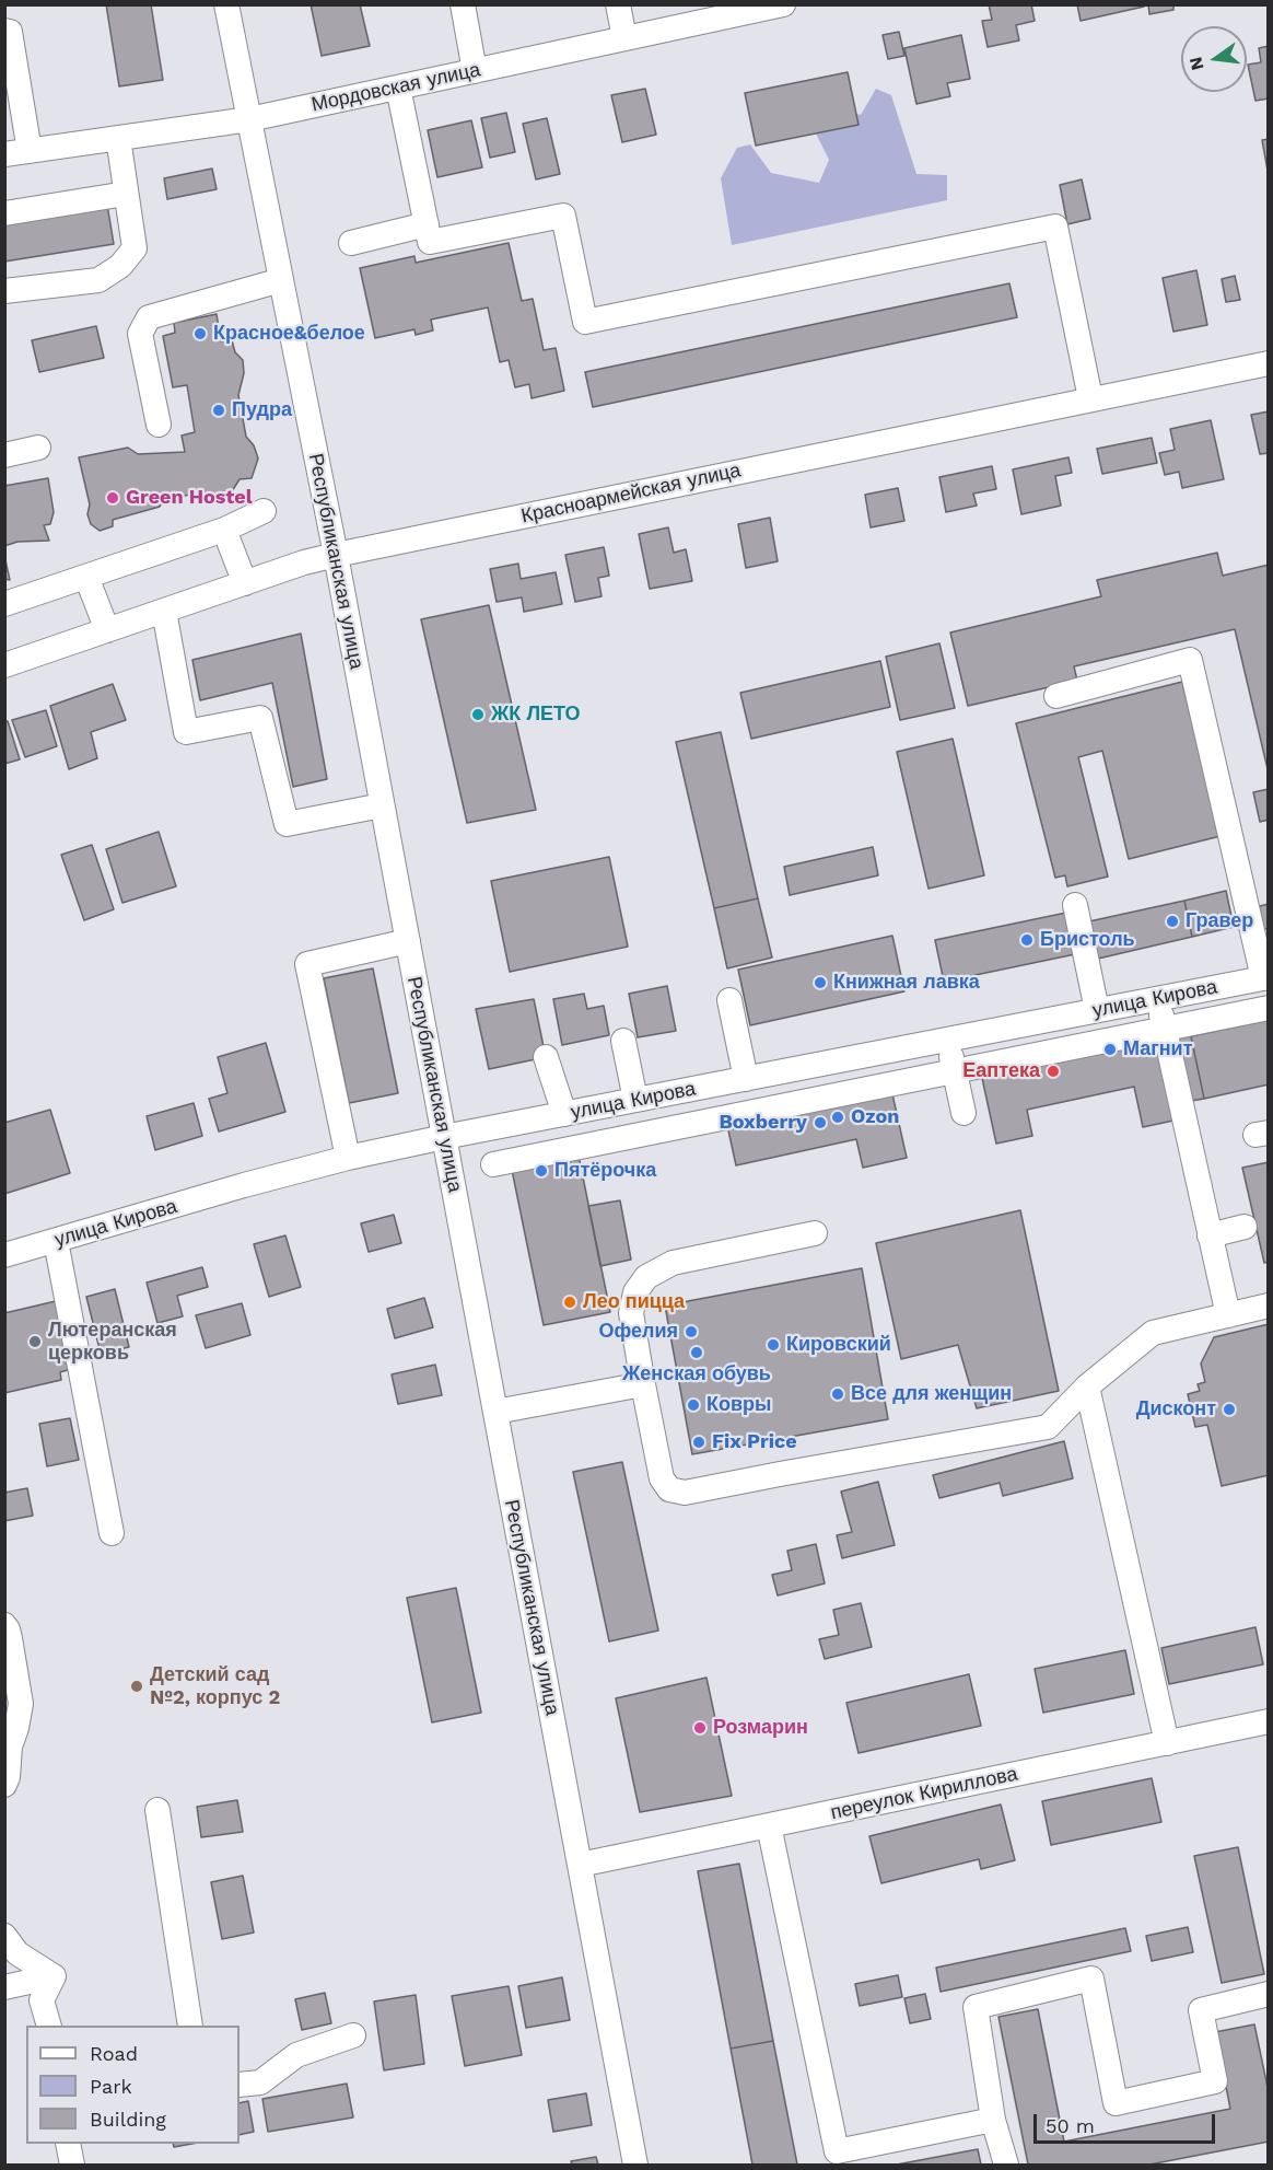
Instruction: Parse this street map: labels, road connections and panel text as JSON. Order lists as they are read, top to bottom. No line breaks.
{"streets":{"street":["Мордовская улица","Красноармейская улица","Республиканская улица","улица Кирова","переулок Кириллова"]},"crossings":[["Мордовская улица","Республиканская улица"],["Красноармейская улица","Республиканская улица"],["Республиканская улица","улица Кирова"],["Республиканская улица","переулок Кириллова"]],"places":["Красное&белое","Пудра","Green Hostel","ЖК ЛЕТО","Гравер","Бристоль","Книжная лавка","Магнит","Еаптека","Ozon","Boxberry","Пятёрочка","Лео пицца","Офелия","Лютеранская церковь","Кировский","Женская обувь","Все для женщин","Ковры","Дисконт","Fix Price","Детский сад №2, корпус 2","Розмарин"],"legend":["Road","Park","Building"],"scale_bar":"50 m","north":"left"}
